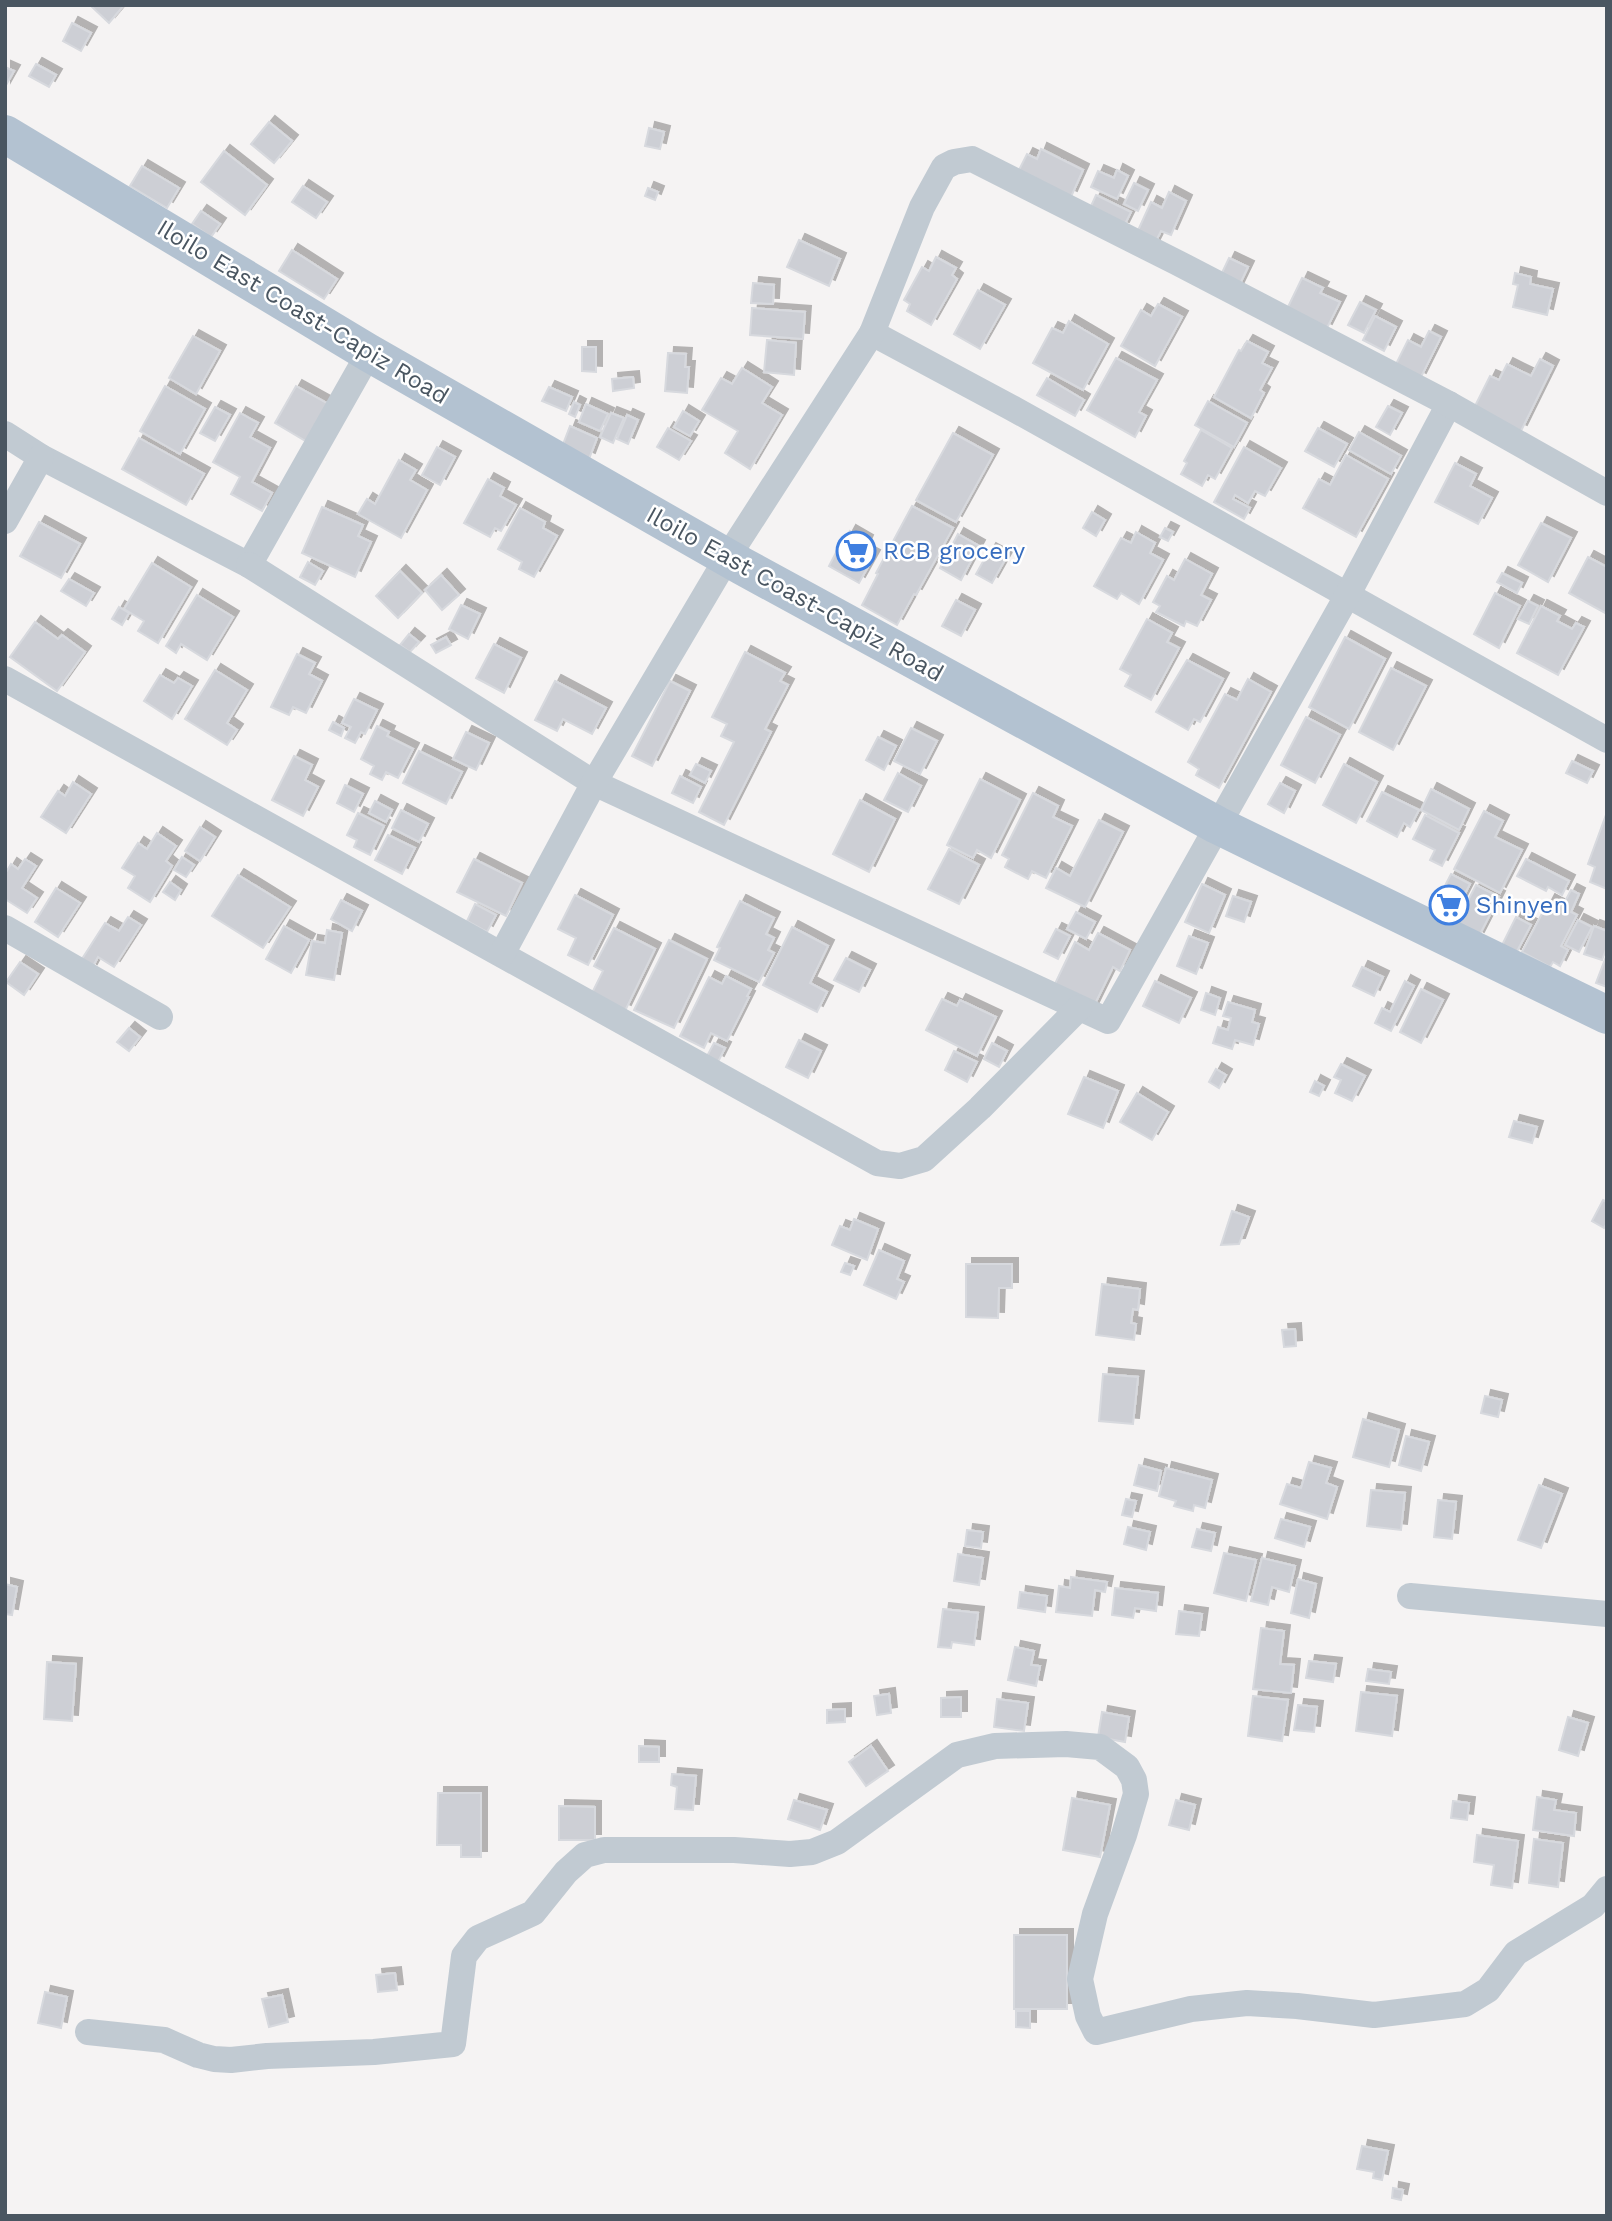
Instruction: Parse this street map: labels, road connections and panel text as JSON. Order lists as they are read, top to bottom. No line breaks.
{"streets":{"main road":["Iloilo East Coast-Capiz Road"]},"places":{"supermarket":["RCB grocery","Shinyen"]}}
